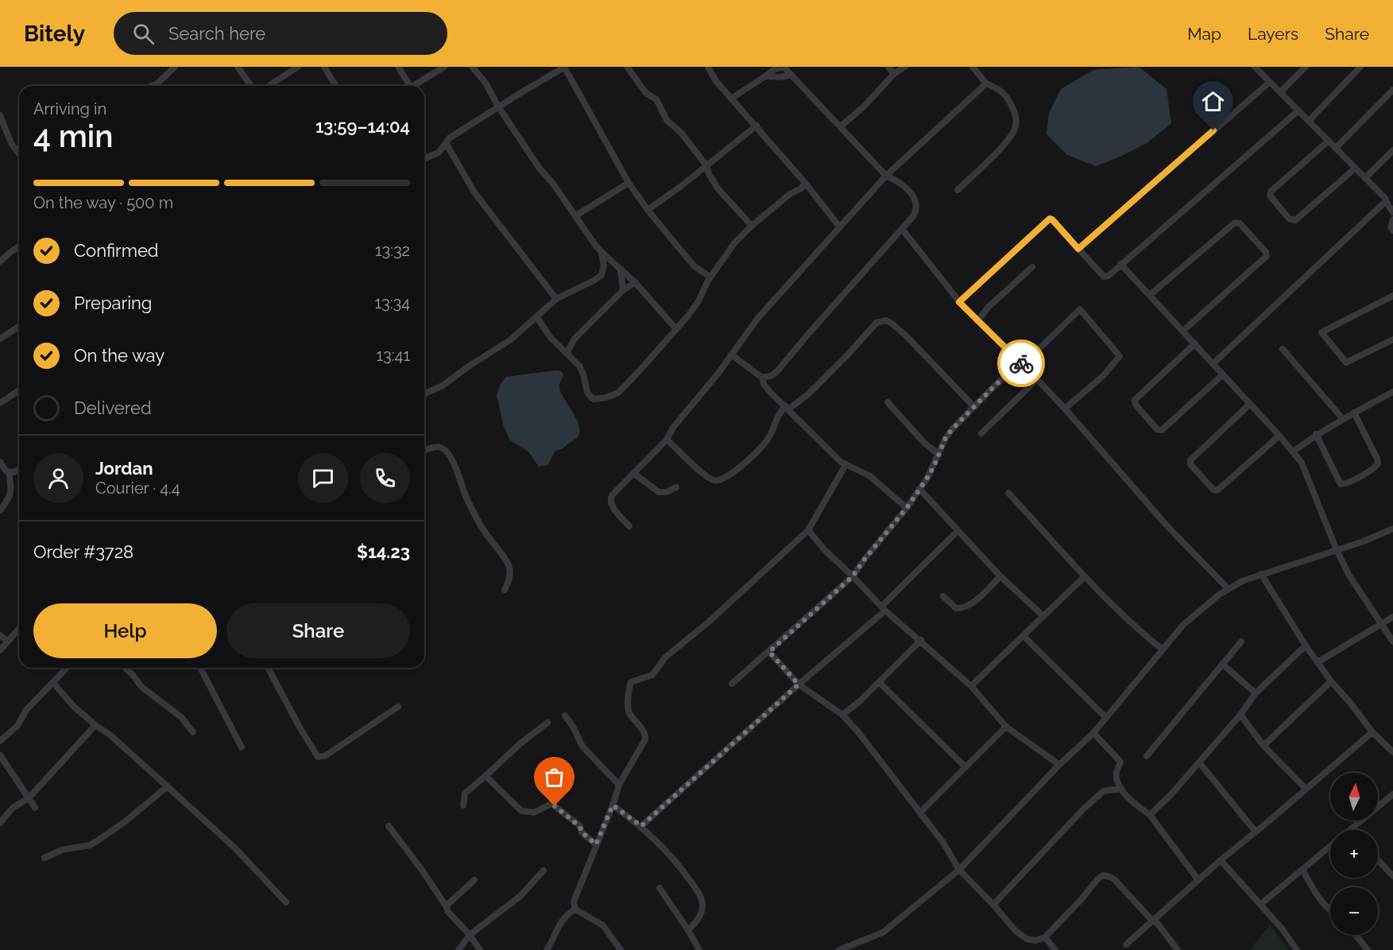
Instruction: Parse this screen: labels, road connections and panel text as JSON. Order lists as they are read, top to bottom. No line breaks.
{"north":"top","page":{"header":"Bitely","search":"Search here","nav":["Map","Layers","Share"],"heading":["4 min","Arriving in","13:59–14:04"],"panel":["Jordan","Courier · 4.4","Order #3728","$14.23"],"bar":"On the way · 500 m","list":[["Confirmed","13:32"],["Preparing","13:34"],["On the way","13:41"],"Delivered"],"buttons":["Help","Share"],"map_buttons":["+","−"]}}
